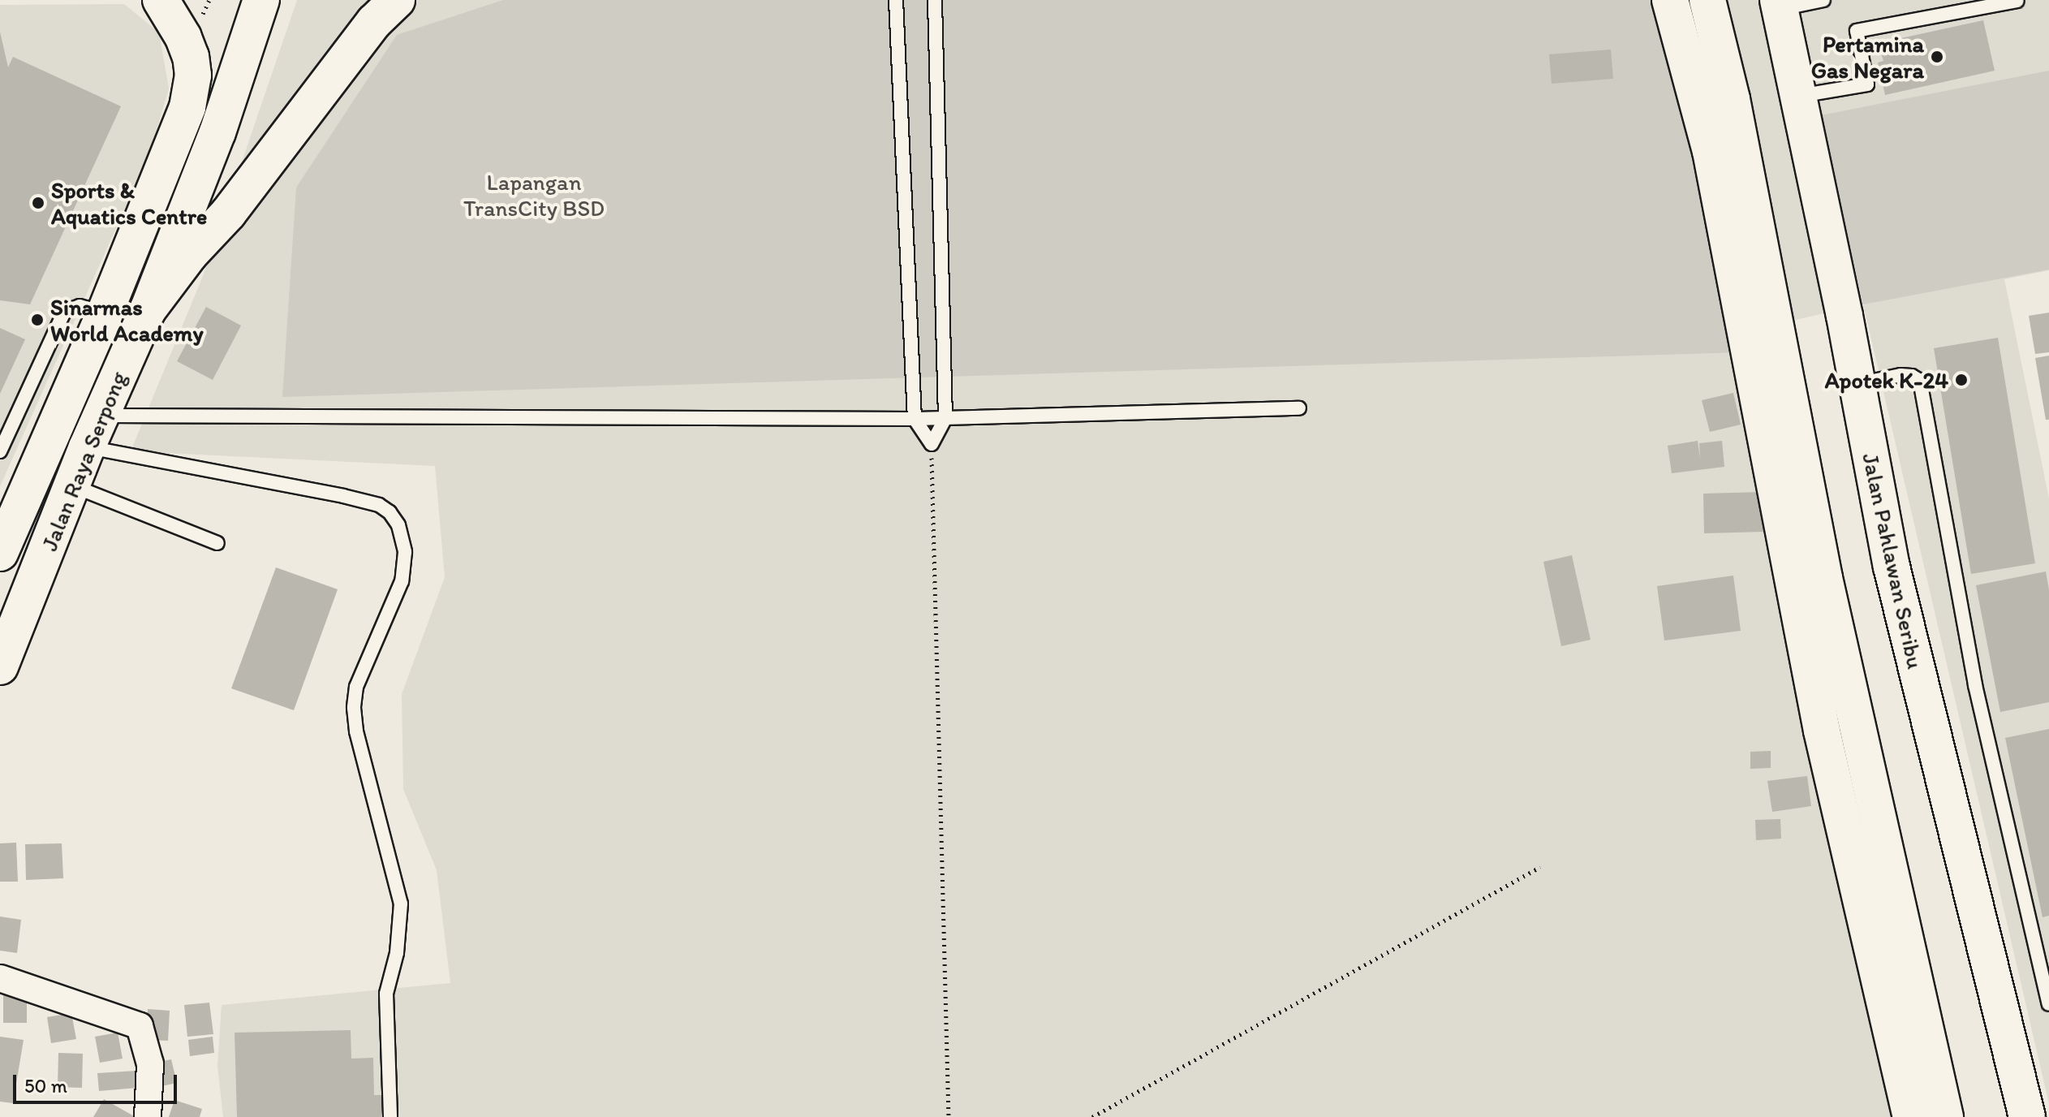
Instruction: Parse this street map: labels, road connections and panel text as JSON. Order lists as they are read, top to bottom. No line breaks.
{"streets":{"main road":["Jalan Raya Serpong","Jalan Pahlawan Seribu"]},"parks":["Lapangan TransCity BSD"],"places":["Pertamina Gas Negara","Sports & Aquatics Centre","Sinarmas World Academy","Apotek K-24"],"scale_bar":"50 m"}
